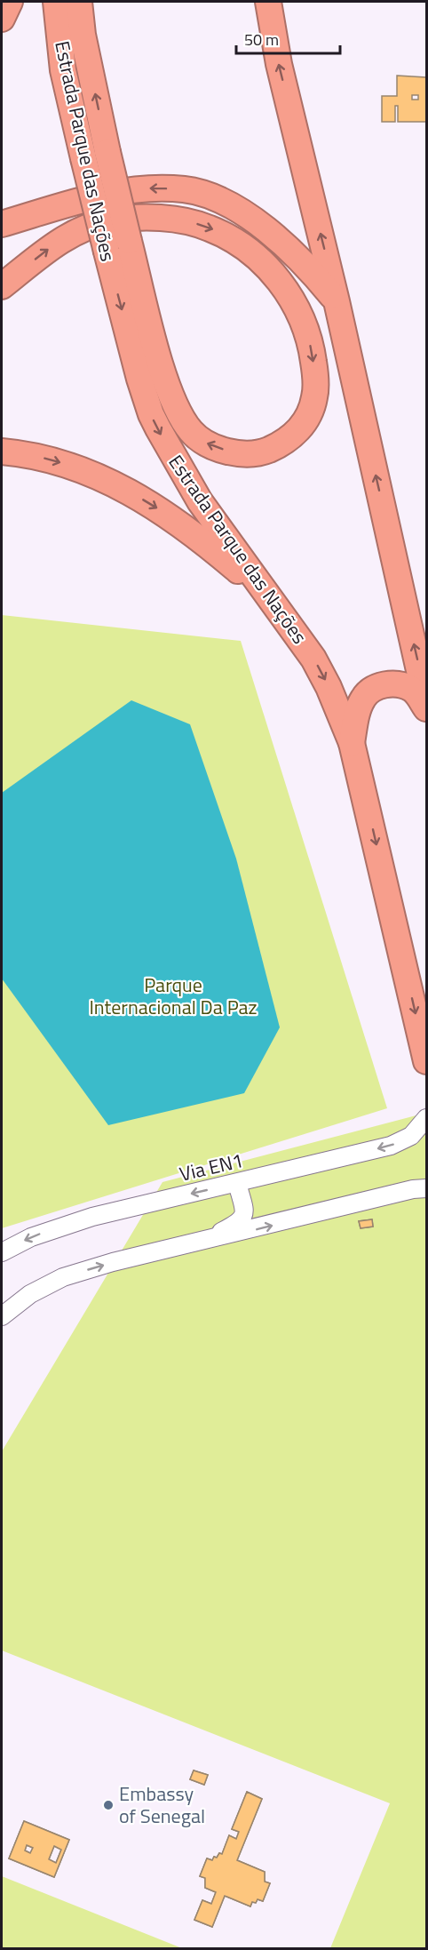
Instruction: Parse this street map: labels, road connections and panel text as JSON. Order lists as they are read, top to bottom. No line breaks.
{"streets":{"highway":["Estrada Parque das Nações"],"street":["Via EN1"]},"parks":["Parque Internacional Da Paz"],"places":["Embassy of Senegal"],"scale_bar":"50 m"}
